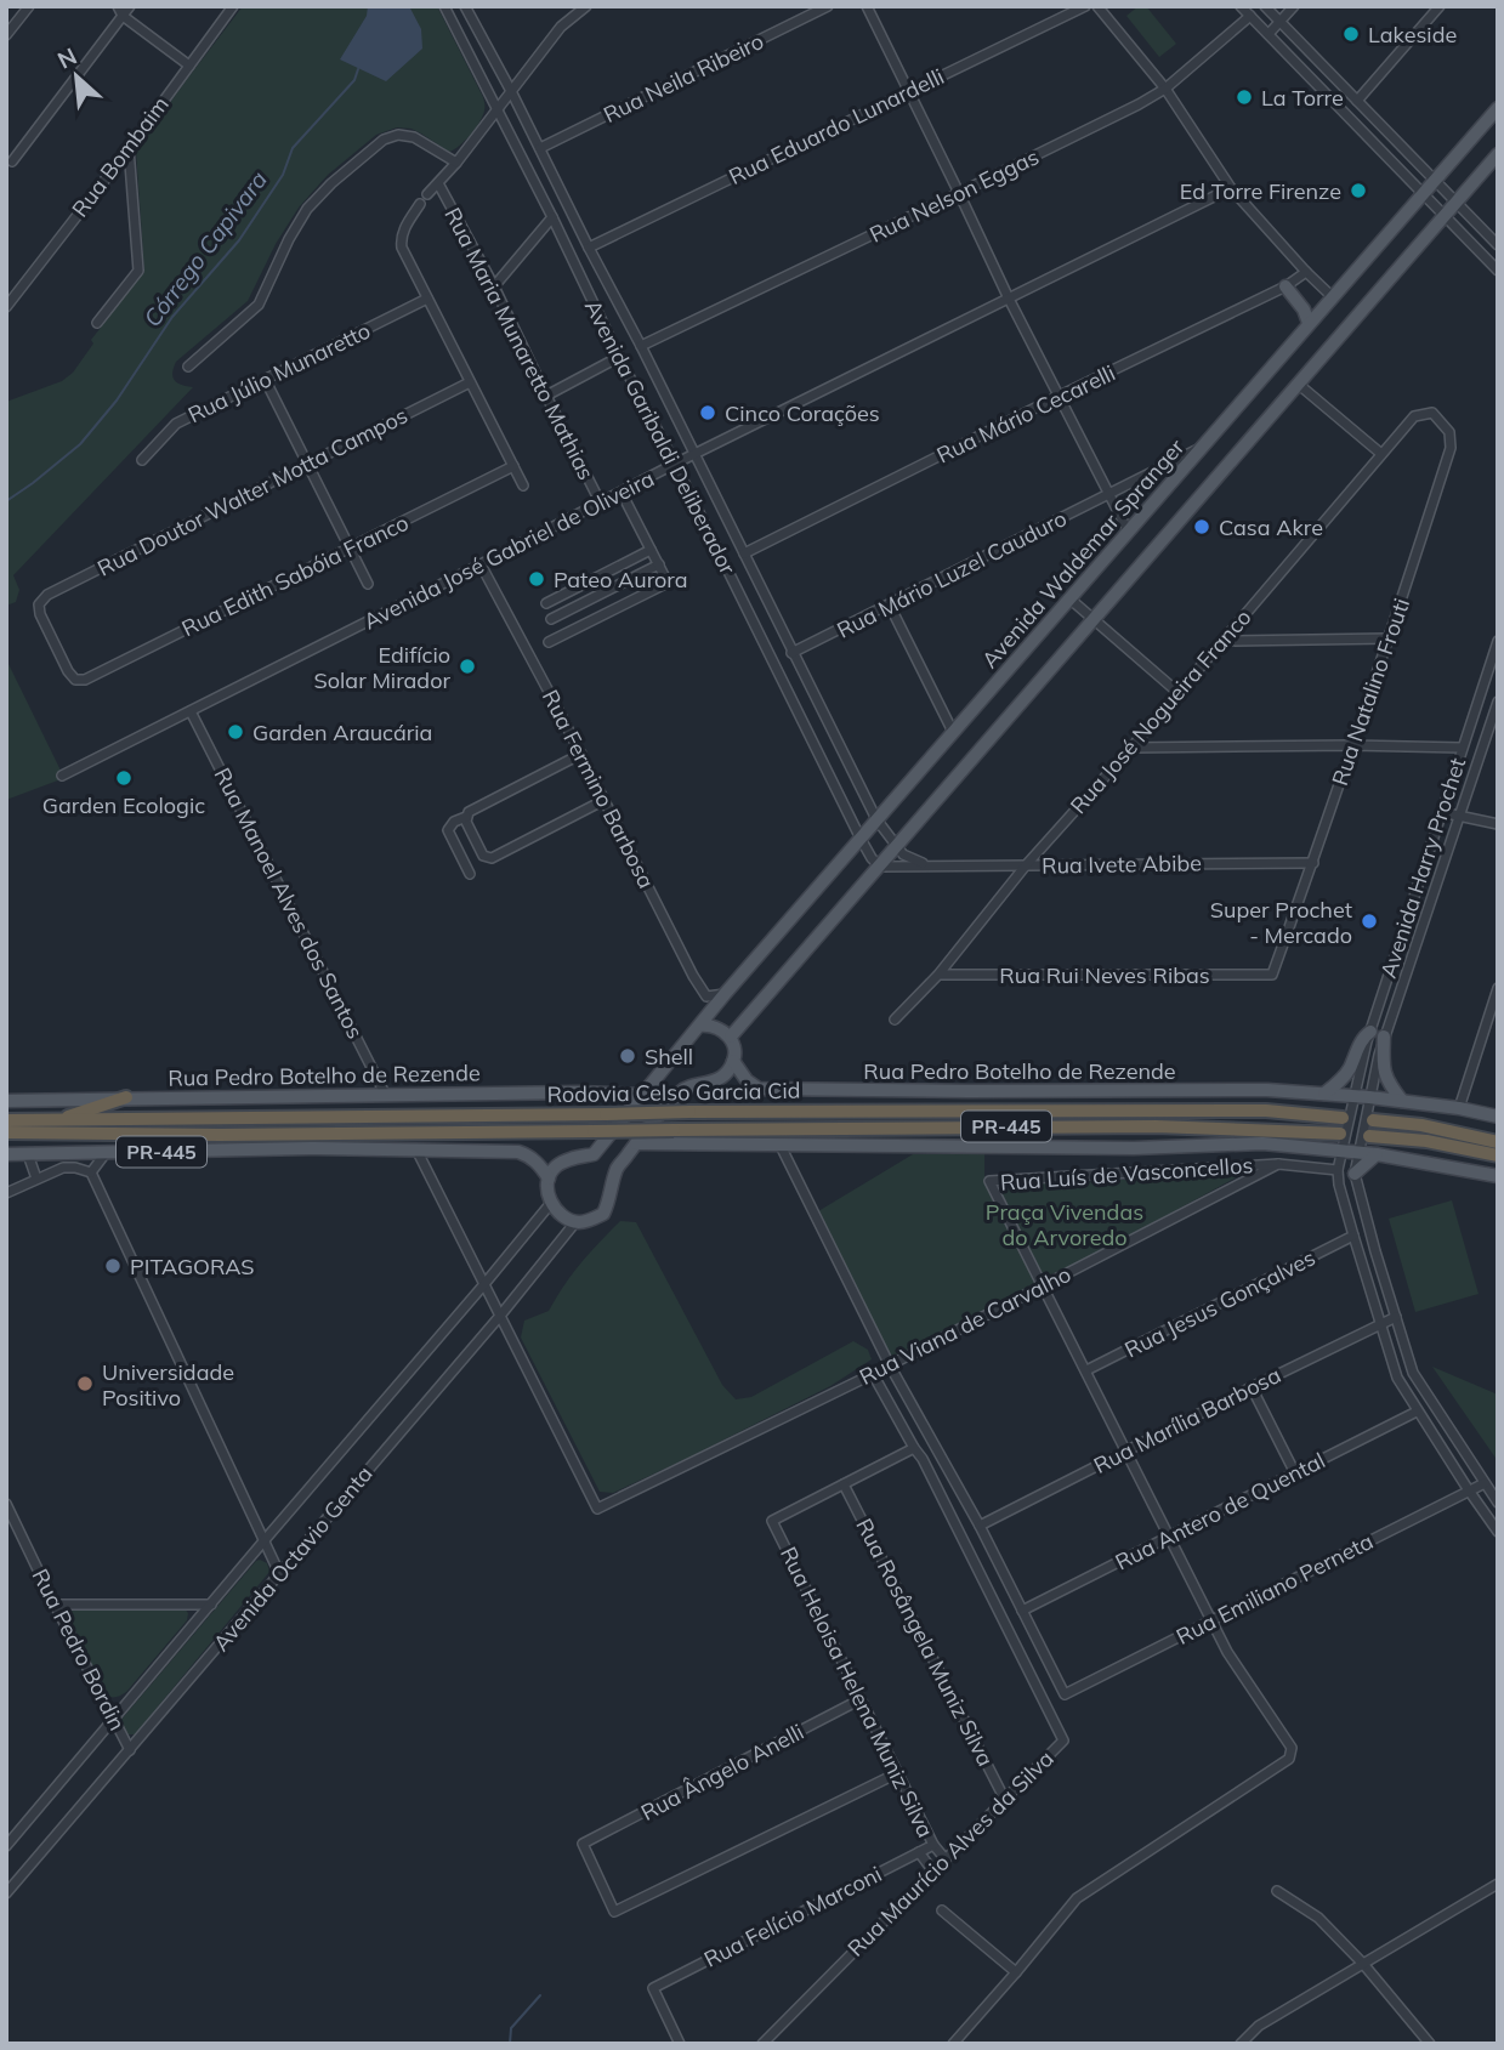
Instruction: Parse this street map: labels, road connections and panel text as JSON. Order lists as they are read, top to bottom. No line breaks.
{"streets":{"highway":["Rodovia Celso Garcia Cid","PR-445"],"main road":["Avenida Waldemar Spranger","Rua Pedro Botelho de Rezende"],"street":["Rua Neila Ribeiro","Rua Eduardo Lunardelli","Rua Bombaim","Rua Nelson Eggas","Rua Maria Munaretto Mathias","Rua Júlio Munaretto","Rua Mário Cecarelli","Avenida Garibaldi Deliberador","Rua Doutor Walter Motta Campos","Avenida José Gabriel de Oliveira","Rua Mário Luzel Cauduro","Rua Edith Sabóia Franco","Rua Natalino Frouti","Rua José Nogueira Franco","Rua Fermino Barbosa","Rua Ivete Abibe","Avenida Harry Prochet","Rua Manoel Alves dos Santos","Rua Rui Neves Ribas","Rua Luís de Vasconcellos","Rua Jesus Gonçalves","Rua Viana de Carvalho","Rua Marília Barbosa","Rua Antero de Quental","Avenida Octavio Genta","Rua Emiliano Perneta","Rua Rosângela Muniz Silva","Rua Pedro Bordin","Rua Heloisa Helena Muniz Silva","Rua Ângelo Anelli","Rua Maurício Alves da Silva","Rua Felício Marconi"]},"crossings":[["Rua Neila Ribeiro","Avenida Garibaldi Deliberador"],["Rua Eduardo Lunardelli","Avenida Garibaldi Deliberador"],["Rua Nelson Eggas","Avenida Garibaldi Deliberador"],["Rua Maria Munaretto Mathias","Avenida José Gabriel de Oliveira"],["Rua Mário Cecarelli","Avenida Garibaldi Deliberador"],["Avenida Garibaldi Deliberador","Avenida José Gabriel de Oliveira"],["Avenida Garibaldi Deliberador","Avenida Waldemar Spranger"],["Avenida Garibaldi Deliberador","Rua Mário Luzel Cauduro"],["Avenida Garibaldi Deliberador","Rua Ivete Abibe"],["Rua Doutor Walter Motta Campos","Rua Edith Sabóia Franco"],["Avenida José Gabriel de Oliveira","Rua Fermino Barbosa"],["Avenida José Gabriel de Oliveira","Rua Manoel Alves dos Santos"],["Avenida Waldemar Spranger","Rua Mário Luzel Cauduro"],["Avenida Waldemar Spranger","Rua Fermino Barbosa"],["Avenida Waldemar Spranger","Rua Pedro Botelho de Rezende"],["Rua Natalino Frouti","Rua José Nogueira Franco"],["Rua Natalino Frouti","Rua Ivete Abibe"],["Rua Natalino Frouti","Rua Rui Neves Ribas"],["Rua José Nogueira Franco","Rua Ivete Abibe"],["Rua José Nogueira Franco","Rua Rui Neves Ribas"],["Rua Manoel Alves dos Santos","Rua Pedro Botelho de Rezende"],["Rua Luís de Vasconcellos","Rua Viana de Carvalho"],["Rua Viana de Carvalho","Avenida Octavio Genta"],["Rua Viana de Carvalho","Rua Maurício Alves da Silva"],["Rua Antero de Quental","Rua Emiliano Perneta"],["Avenida Octavio Genta","Rua Pedro Bordin"],["Rua Rosângela Muniz Silva","Rua Heloisa Helena Muniz Silva"],["Rua Rosângela Muniz Silva","Rua Maurício Alves da Silva"],["Rua Heloisa Helena Muniz Silva","Rua Ângelo Anelli"],["Rua Heloisa Helena Muniz Silva","Rua Maurício Alves da Silva"],["Rua Heloisa Helena Muniz Silva","Rua Felício Marconi"]],"water":["Córrego Capivara"],"parks":["Praça Vivendas do Arvoredo"],"places":["Lakeside","La Torre","Ed Torre Firenze","Cinco Corações","Casa Akre","Pateo Aurora","Edifício Solar Mirador","Garden Araucária","Garden Ecologic","Super Prochet - Mercado","Shell","PITAGORAS","Universidade Positivo"],"north":"top left"}
